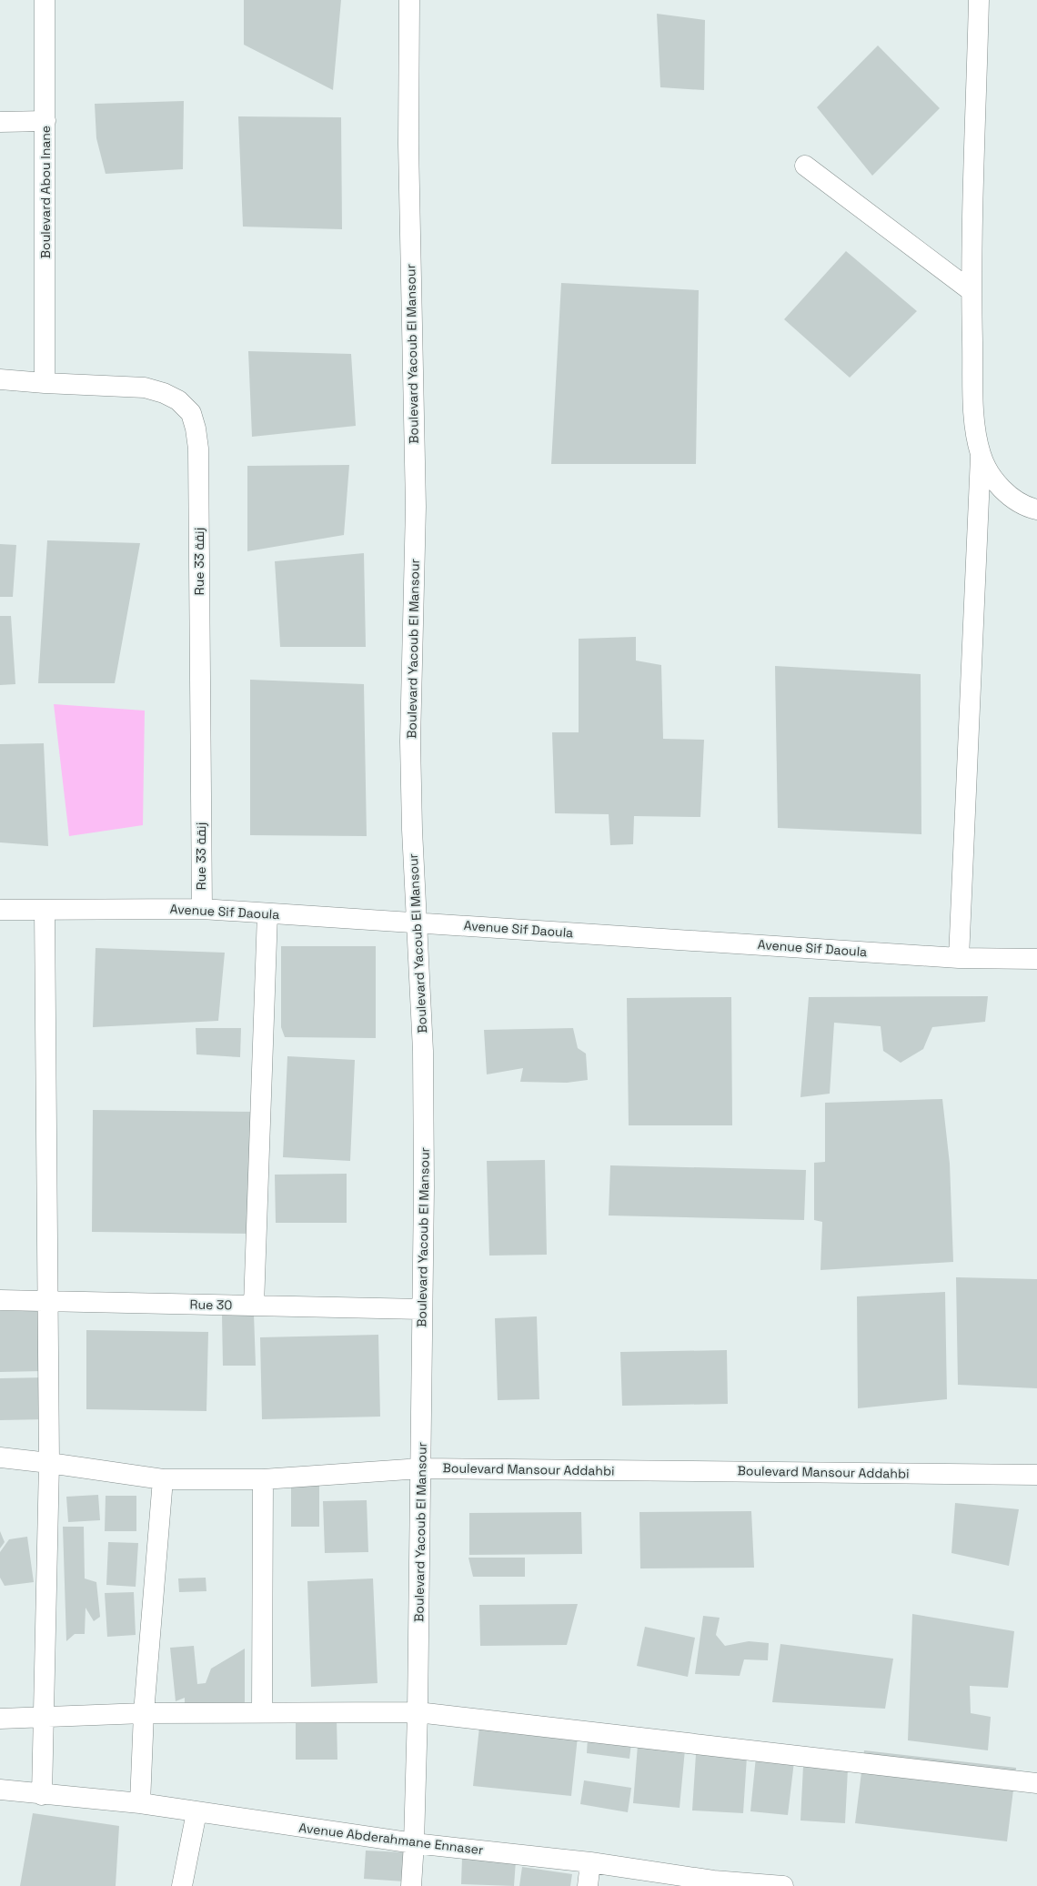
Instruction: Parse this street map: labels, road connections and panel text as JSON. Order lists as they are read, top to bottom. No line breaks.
{"streets":{"street":["Boulevard Abou Inane","Boulevard Yacoub El Mansour","Rue 33 زنقة","Avenue Sif Daoula","Rue 30","Boulevard Mansour Addahbi","Avenue Abderahmane Ennaser"]},"crossings":[["Boulevard Abou Inane","Rue 33 زنقة"],["Boulevard Yacoub El Mansour","Avenue Sif Daoula"],["Boulevard Yacoub El Mansour","Rue 30"],["Boulevard Yacoub El Mansour","Boulevard Mansour Addahbi"],["Boulevard Yacoub El Mansour","Avenue Abderahmane Ennaser"],["Rue 33 زنقة","Avenue Sif Daoula"]]}
